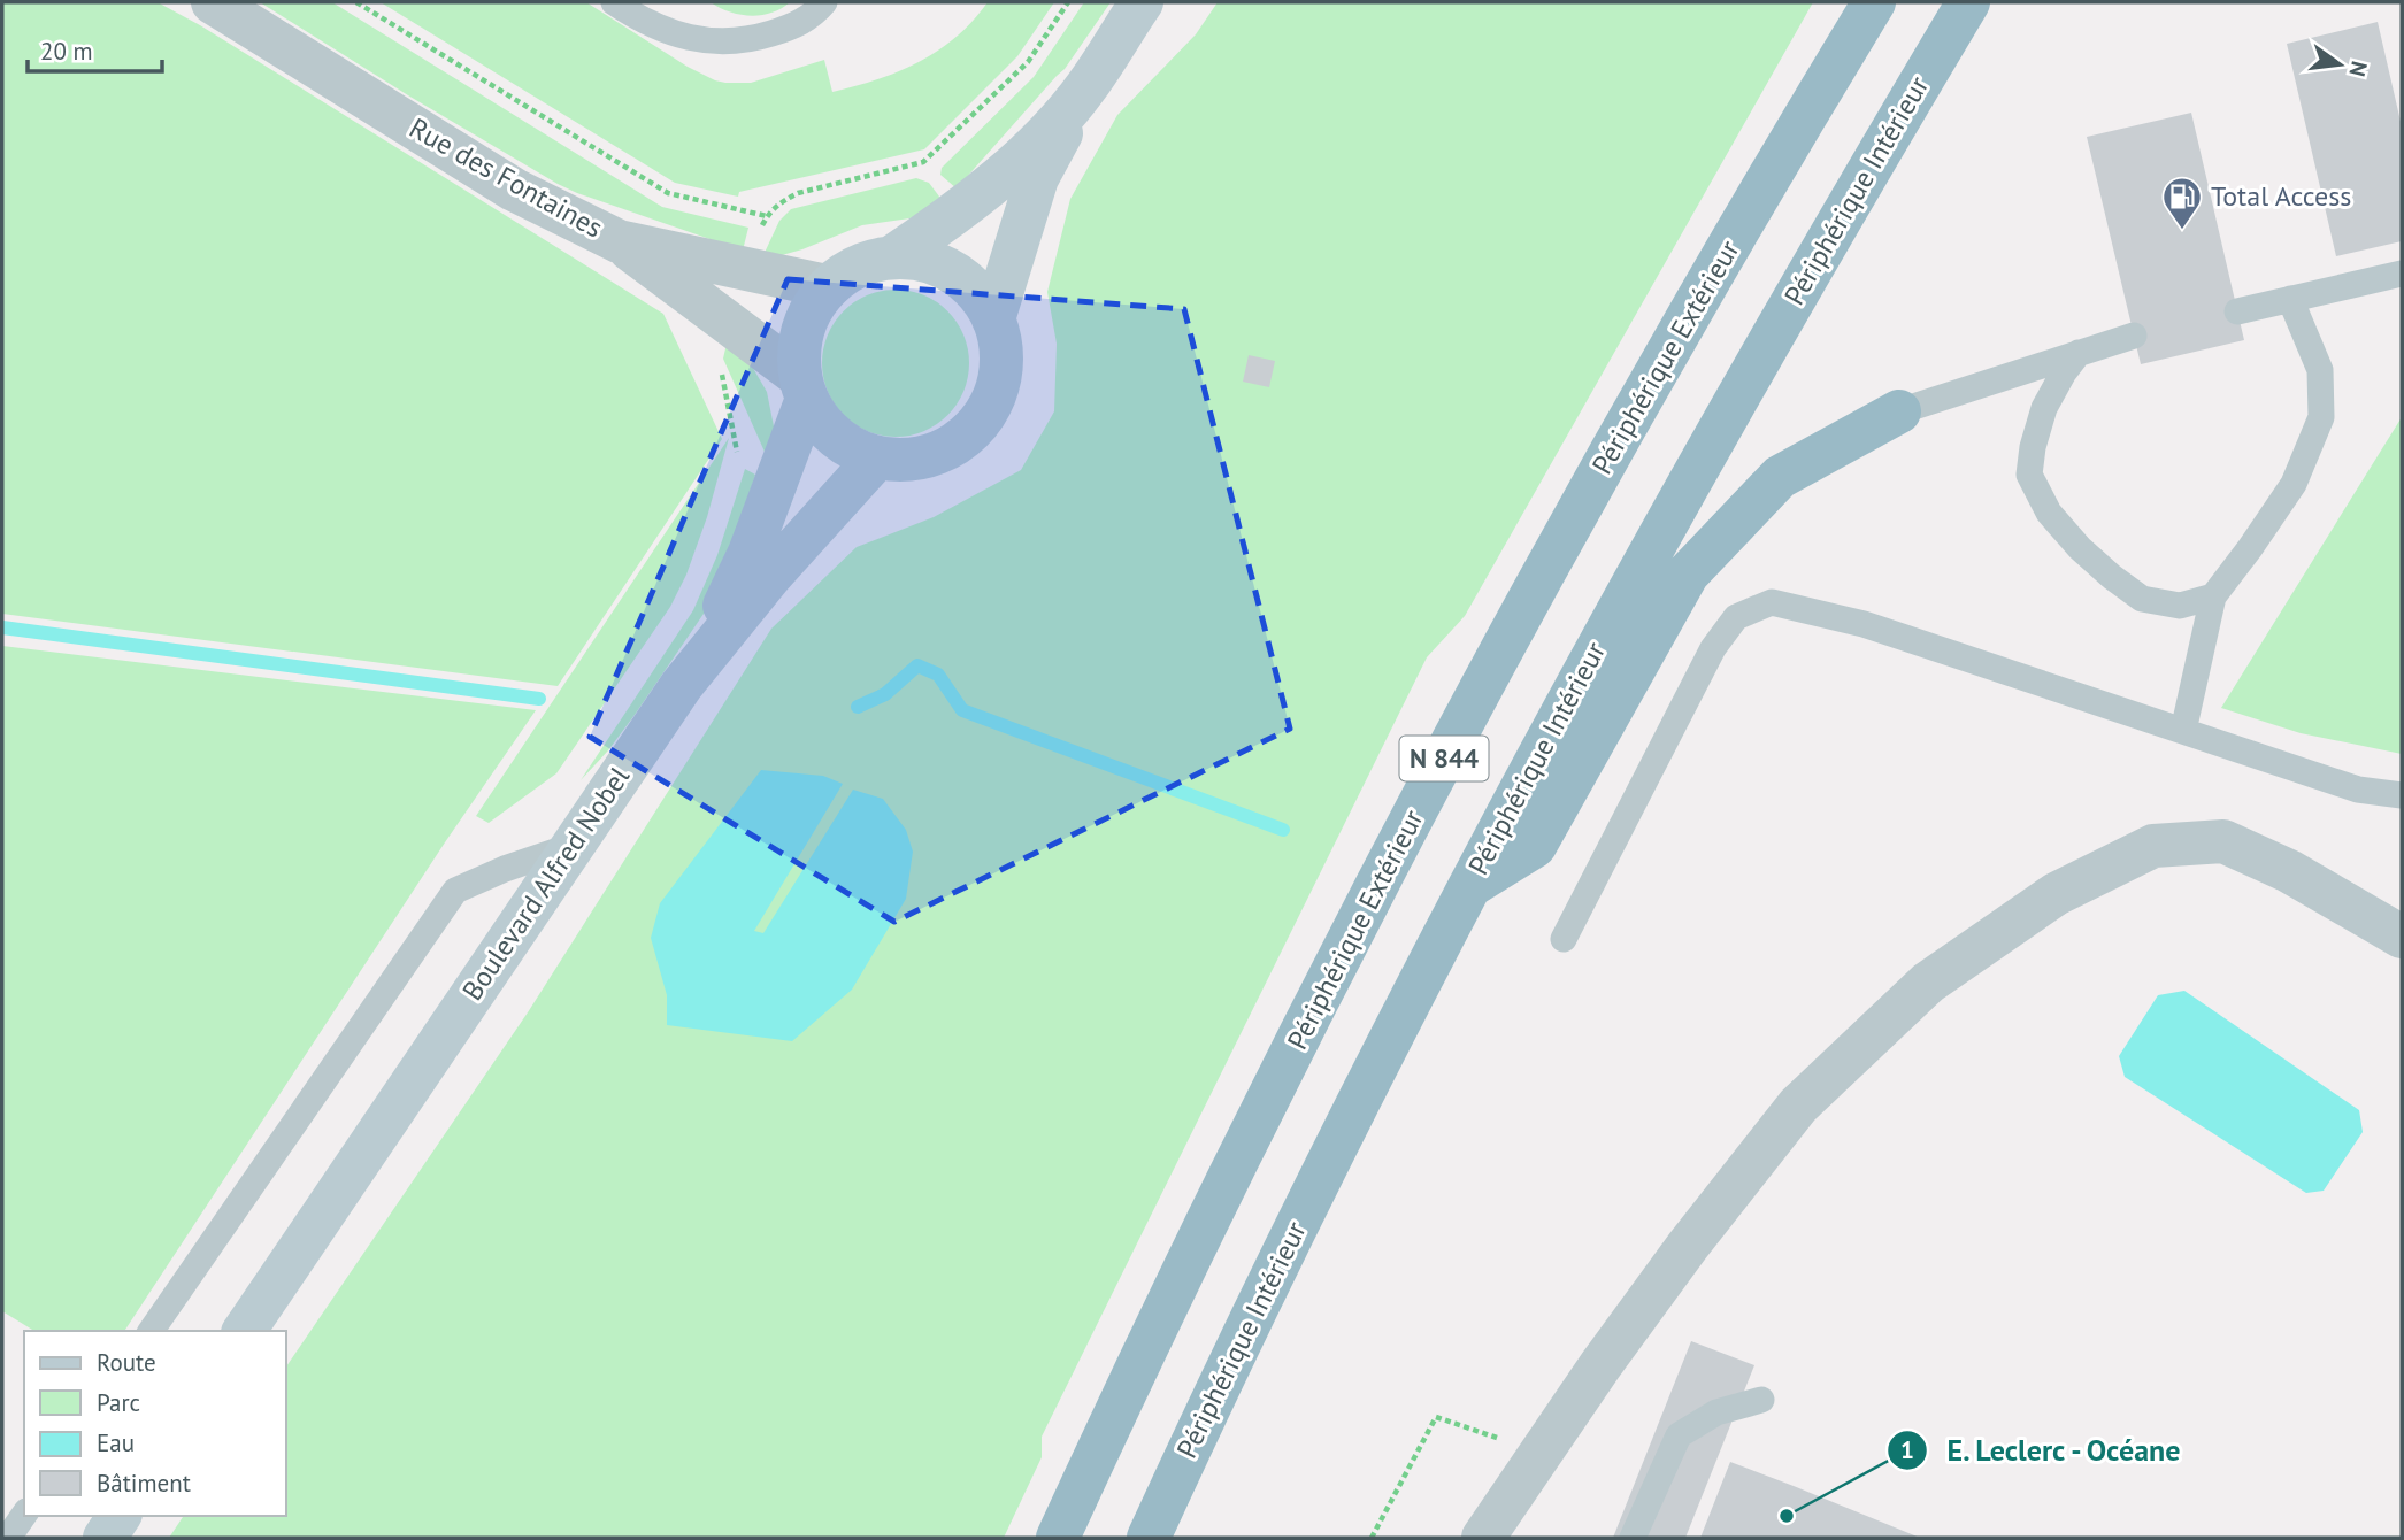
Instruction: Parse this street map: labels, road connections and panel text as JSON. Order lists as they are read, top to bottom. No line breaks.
{"streets":{"highway":["Périphérique Intérieur","Périphérique Extérieur","N 844"],"main road":["Boulevard Alfred Nobel"],"street":["Rue des Fontaines"]},"crossings":[["Rue des Fontaines","Boulevard Alfred Nobel"]],"places":{"fuel station":["Total Access"],"other":["E. Leclerc - Océane"]},"legend":["Route","Parc","Eau","Bâtiment"],"scale_bar":"20 m","north":"right"}
